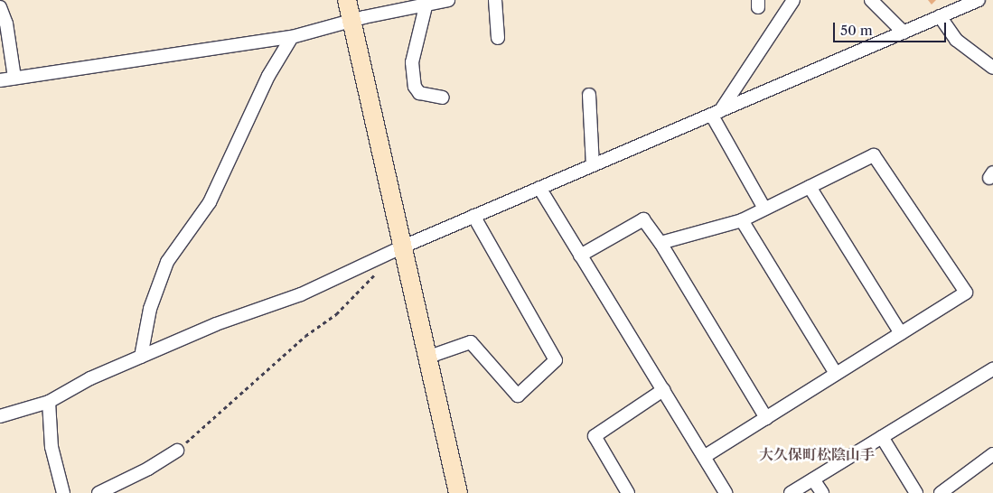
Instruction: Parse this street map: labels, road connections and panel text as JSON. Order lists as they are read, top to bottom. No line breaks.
{"districts":["大久保町松陰山手"],"scale_bar":"50 m"}
